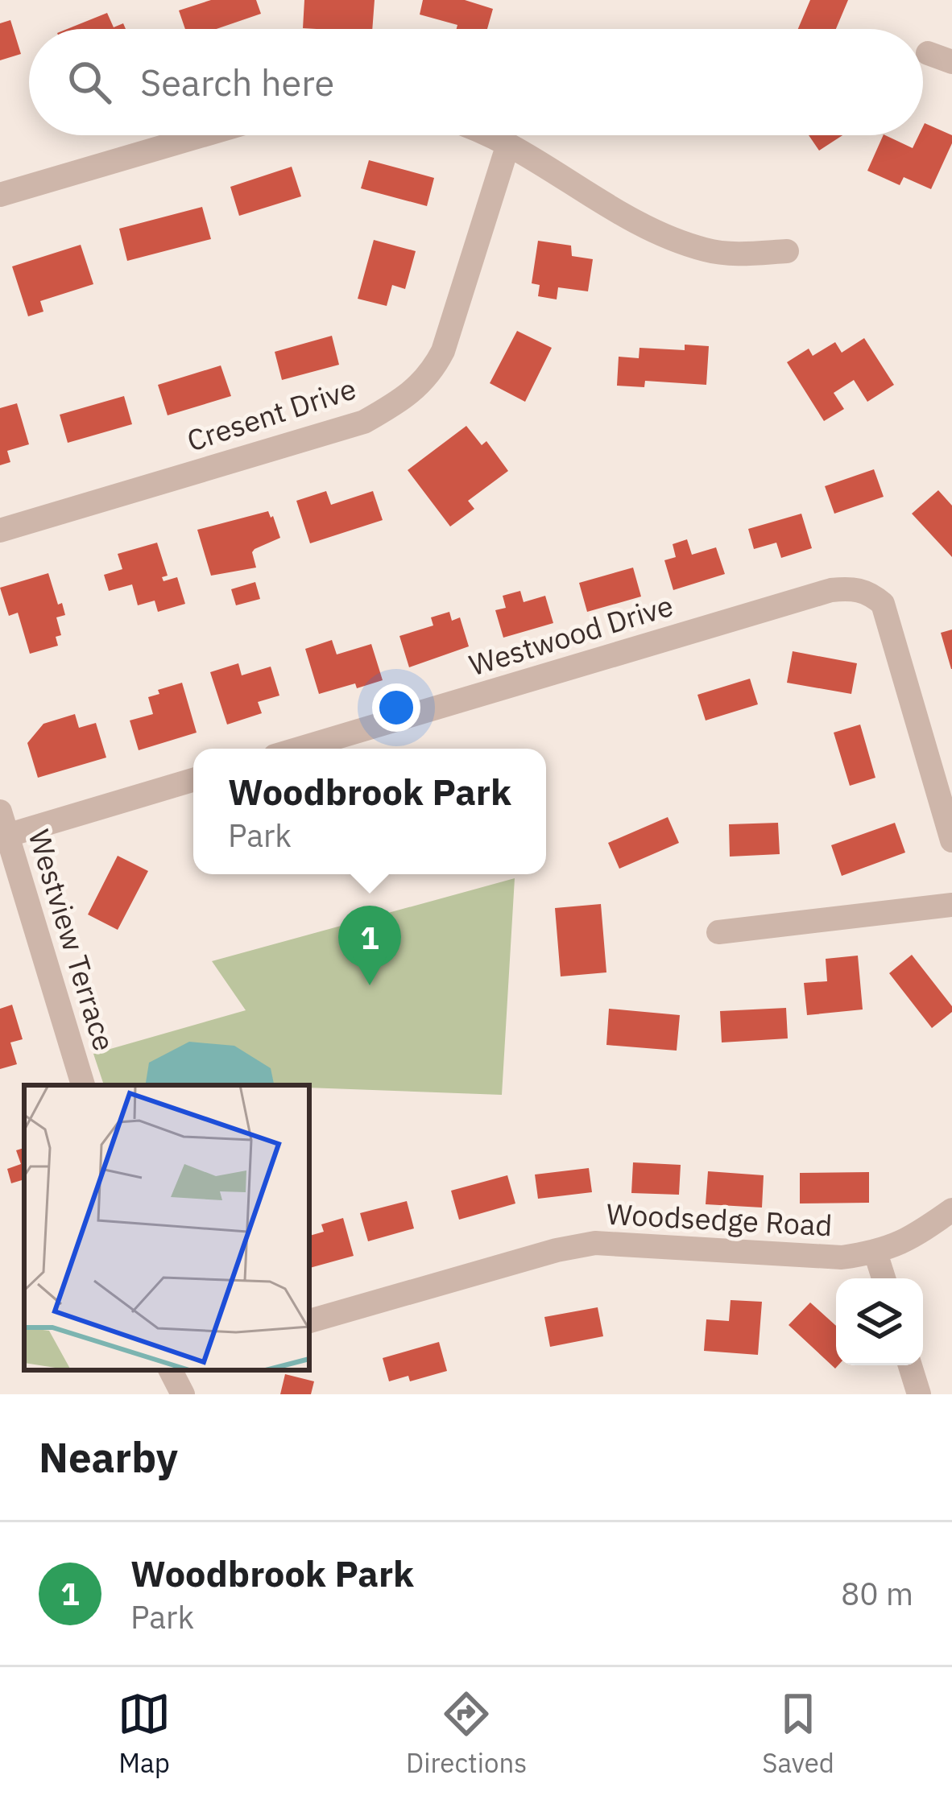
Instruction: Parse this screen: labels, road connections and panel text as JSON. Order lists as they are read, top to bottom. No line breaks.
{"streets":{"street":["Cresent Drive","Westwood Drive","Westview Terrace","Woodsedge Road"]},"page":{"search":"Search here","popup":["Woodbrook Park","Park"],"pins":"1","heading":"Nearby","list":[{"mark":"1","name":"Woodbrook Park","note":"Park","value":"80 m"}],"nav":["Map","Directions","Saved"]}}
